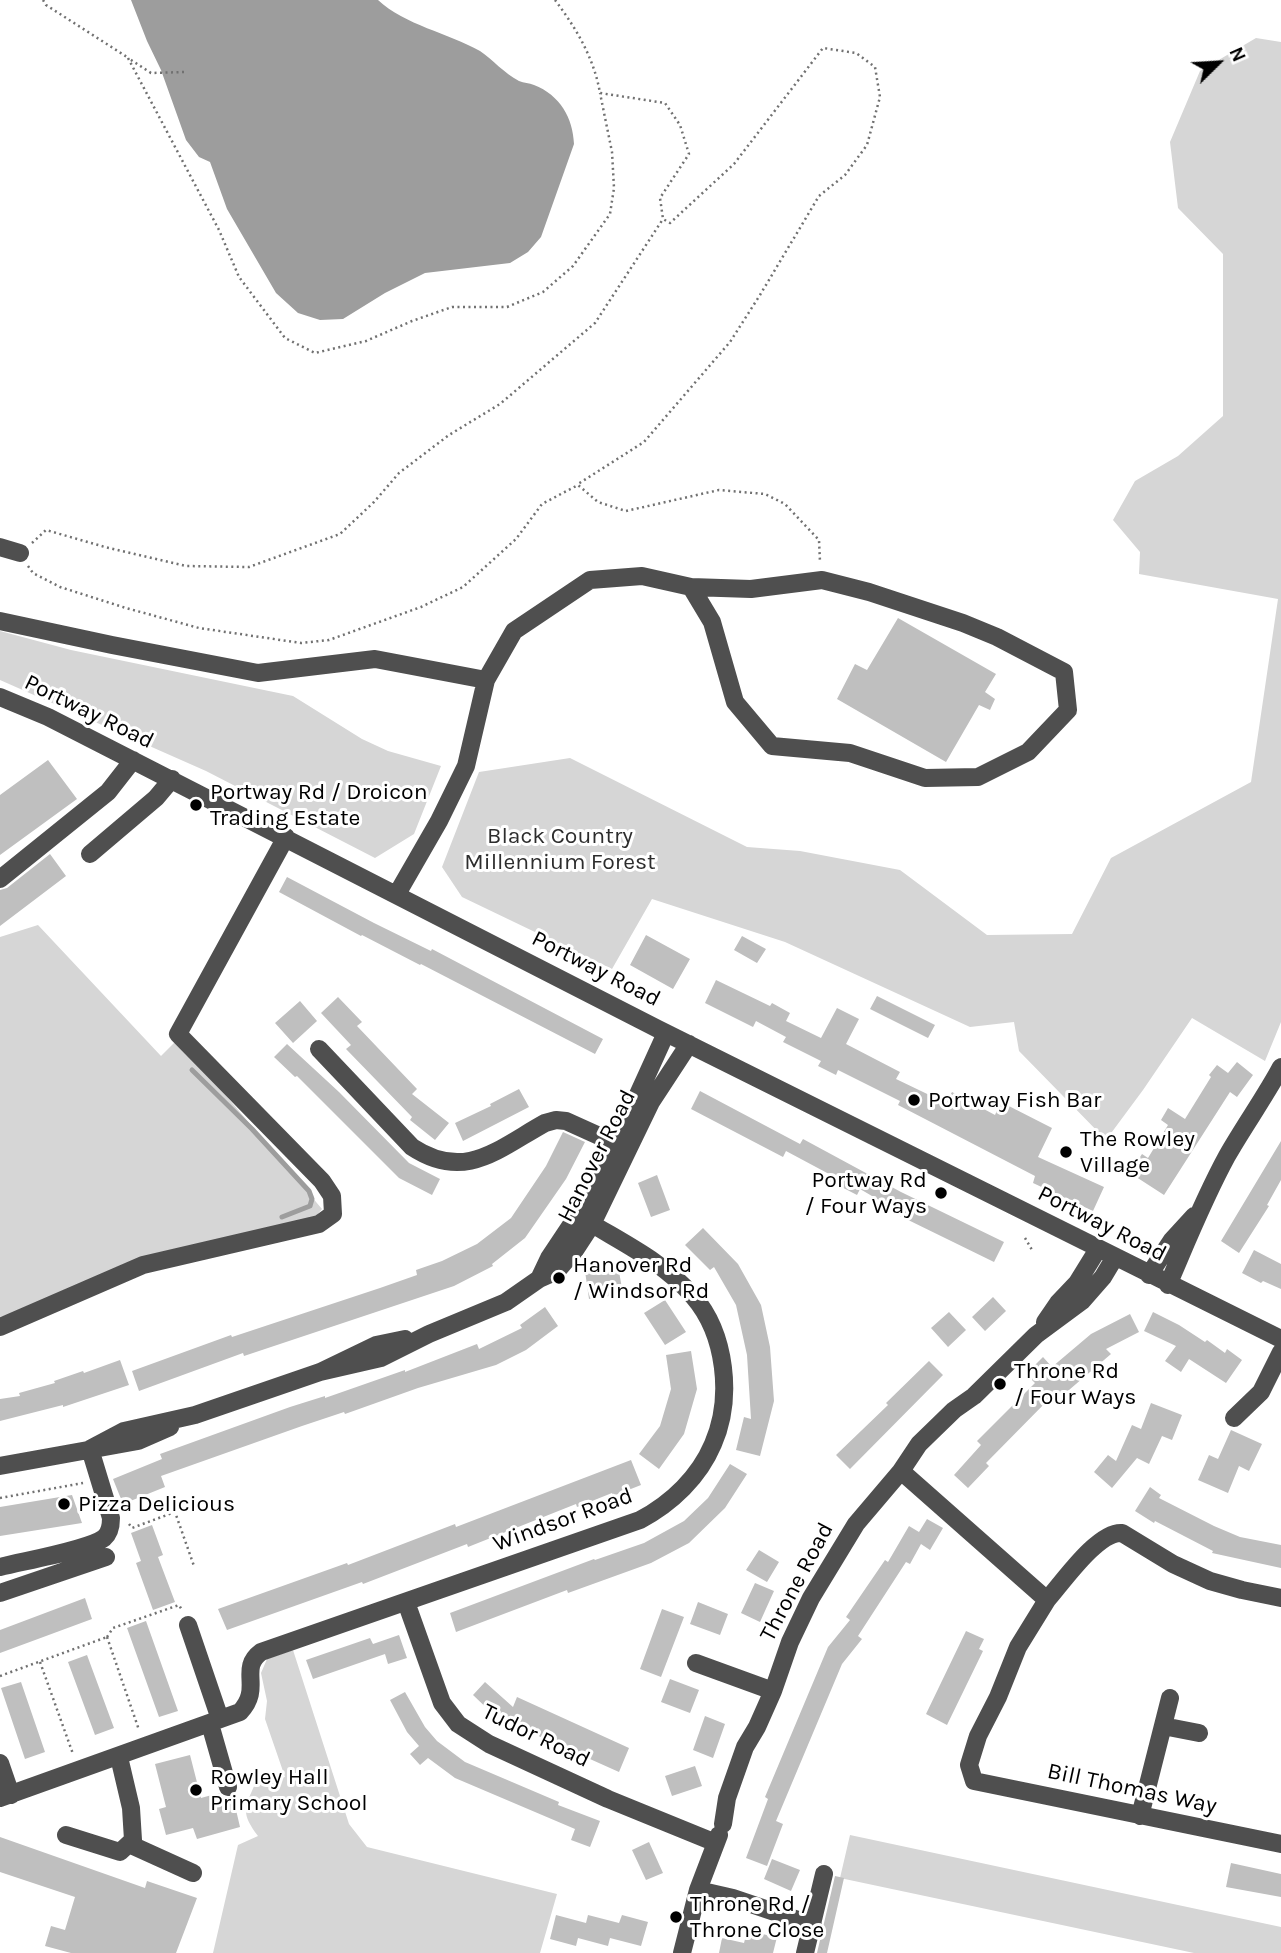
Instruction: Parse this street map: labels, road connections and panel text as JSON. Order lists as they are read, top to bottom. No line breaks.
{"streets":{"street":["Portway Road","Hanover Road","Windsor Road","Throne Road","Tudor Road","Bill Thomas Way"]},"crossings":[["Portway Road","Hanover Road"],["Portway Road","Throne Road"],["Hanover Road","Windsor Road"],["Windsor Road","Tudor Road"],["Throne Road","Tudor Road"]],"parks":["Black Country Millennium Forest"],"places":["Portway Rd / Droicon Trading Estate","Portway Fish Bar","The Rowley Village","Portway Rd / Four Ways","Hanover Rd / Windsor Rd","Throne Rd / Four Ways","Pizza Delicious","Rowley Hall Primary School","Throne Rd / Throne Close"],"north":"top right"}
